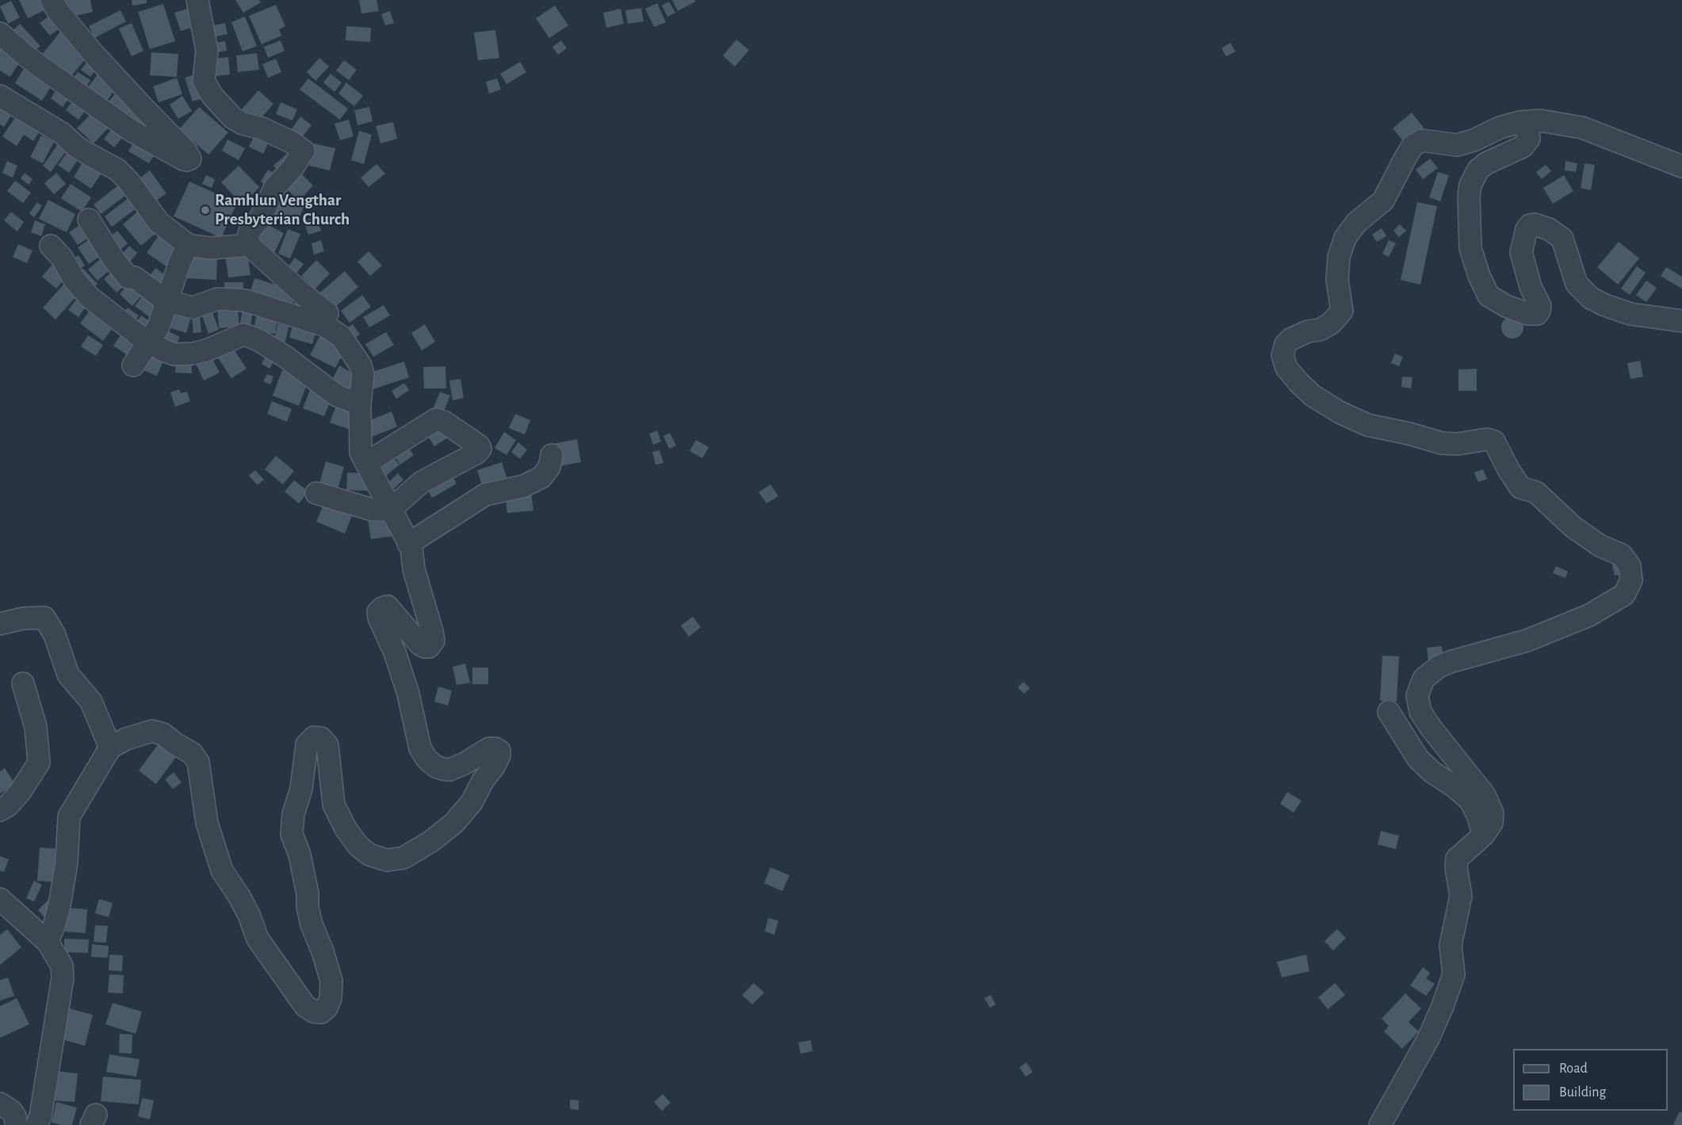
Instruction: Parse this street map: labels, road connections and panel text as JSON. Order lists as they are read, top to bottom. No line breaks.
{"places":["Ramhlun Vengthar Presbyterian Church"],"legend":["Road","Building"]}
